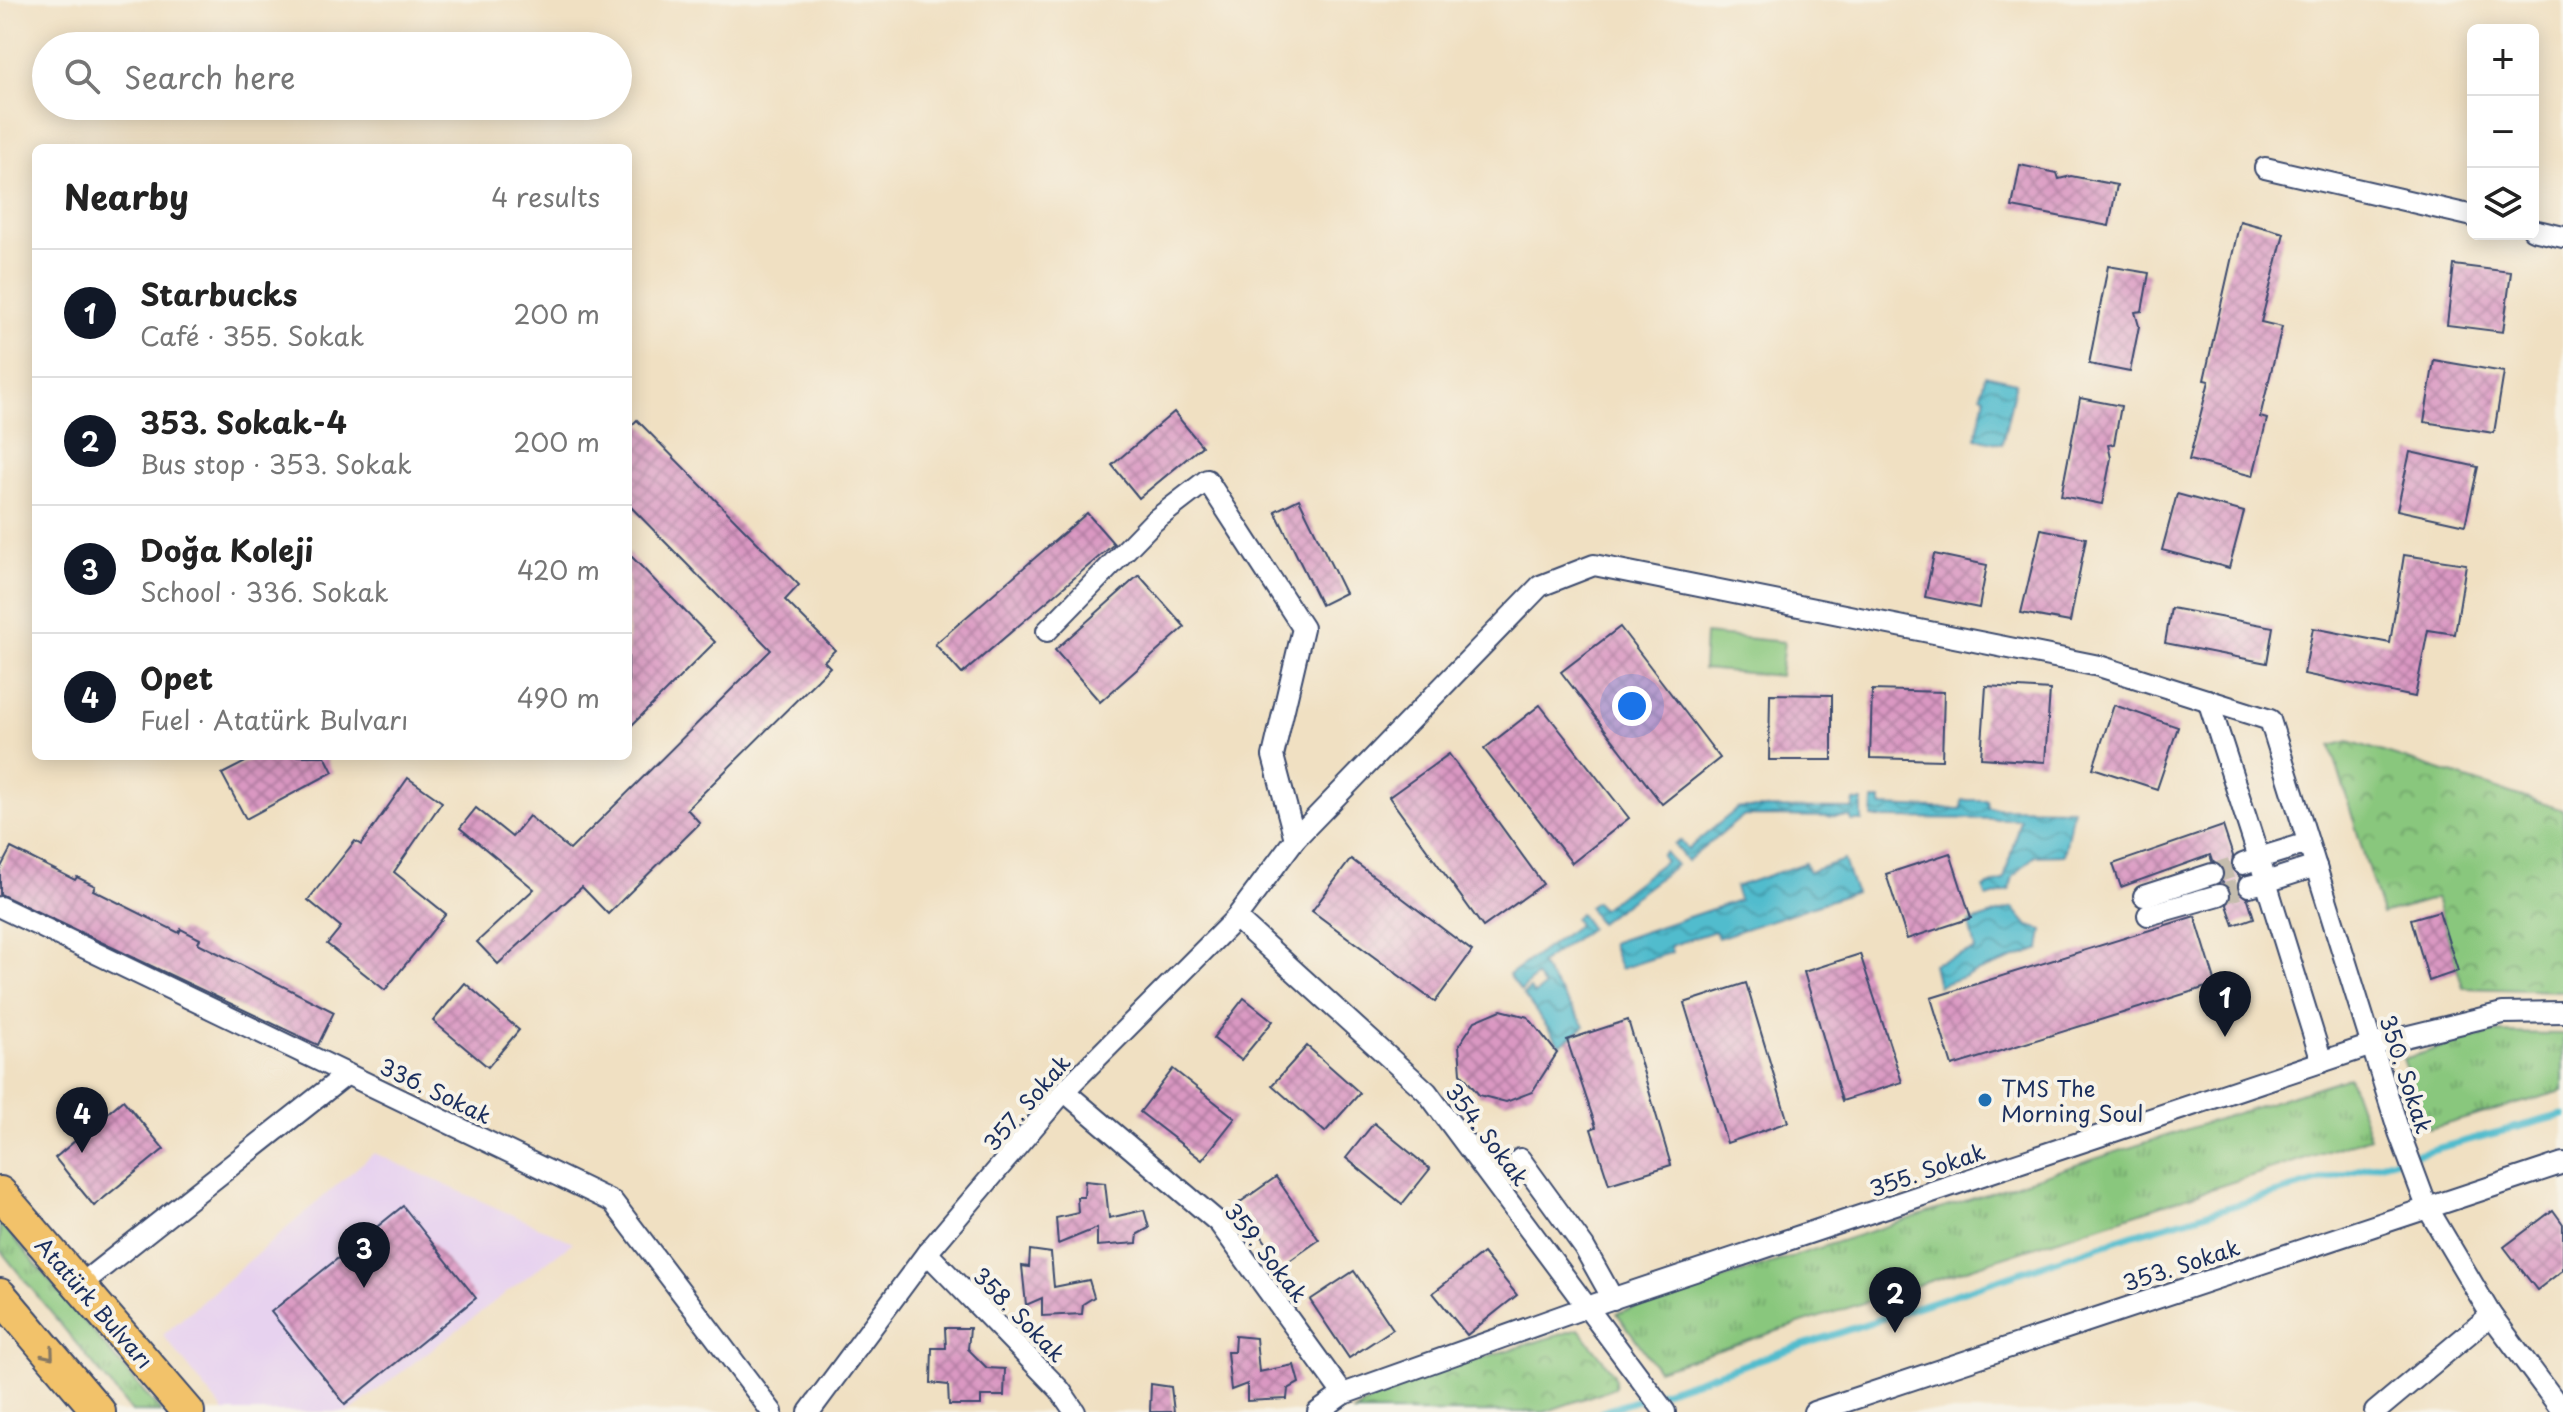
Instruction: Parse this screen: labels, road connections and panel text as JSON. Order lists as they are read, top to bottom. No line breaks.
{"streets":{"main road":["Atatürk Bulvarı"],"street":["350. Sokak","336. Sokak","357. Sokak","354. Sokak","355. Sokak","359. Sokak","353. Sokak","358. Sokak"]},"crossings":[["350. Sokak","357. Sokak"],["350. Sokak","355. Sokak"],["350. Sokak","353. Sokak"],["357. Sokak","354. Sokak"],["357. Sokak","359. Sokak"],["357. Sokak","358. Sokak"],["354. Sokak","355. Sokak"],["355. Sokak","359. Sokak"]],"places":["TMS The Morning Soul"],"page":{"map_buttons":["+","−"],"search":"Search here","heading":["Nearby","4 results"],"list":[{"mark":"1","name":"Starbucks","note":"Café · 355. Sokak","value":"200 m"},{"mark":"2","name":"353. Sokak-4","note":"Bus stop · 353. Sokak","value":"200 m"},{"mark":"3","name":"Doğa Koleji","note":"School · 336. Sokak","value":"420 m"},{"mark":"4","name":"Opet","note":"Fuel · Atatürk Bulvarı","value":"490 m"}],"pins":["1","4","3","2"]}}
